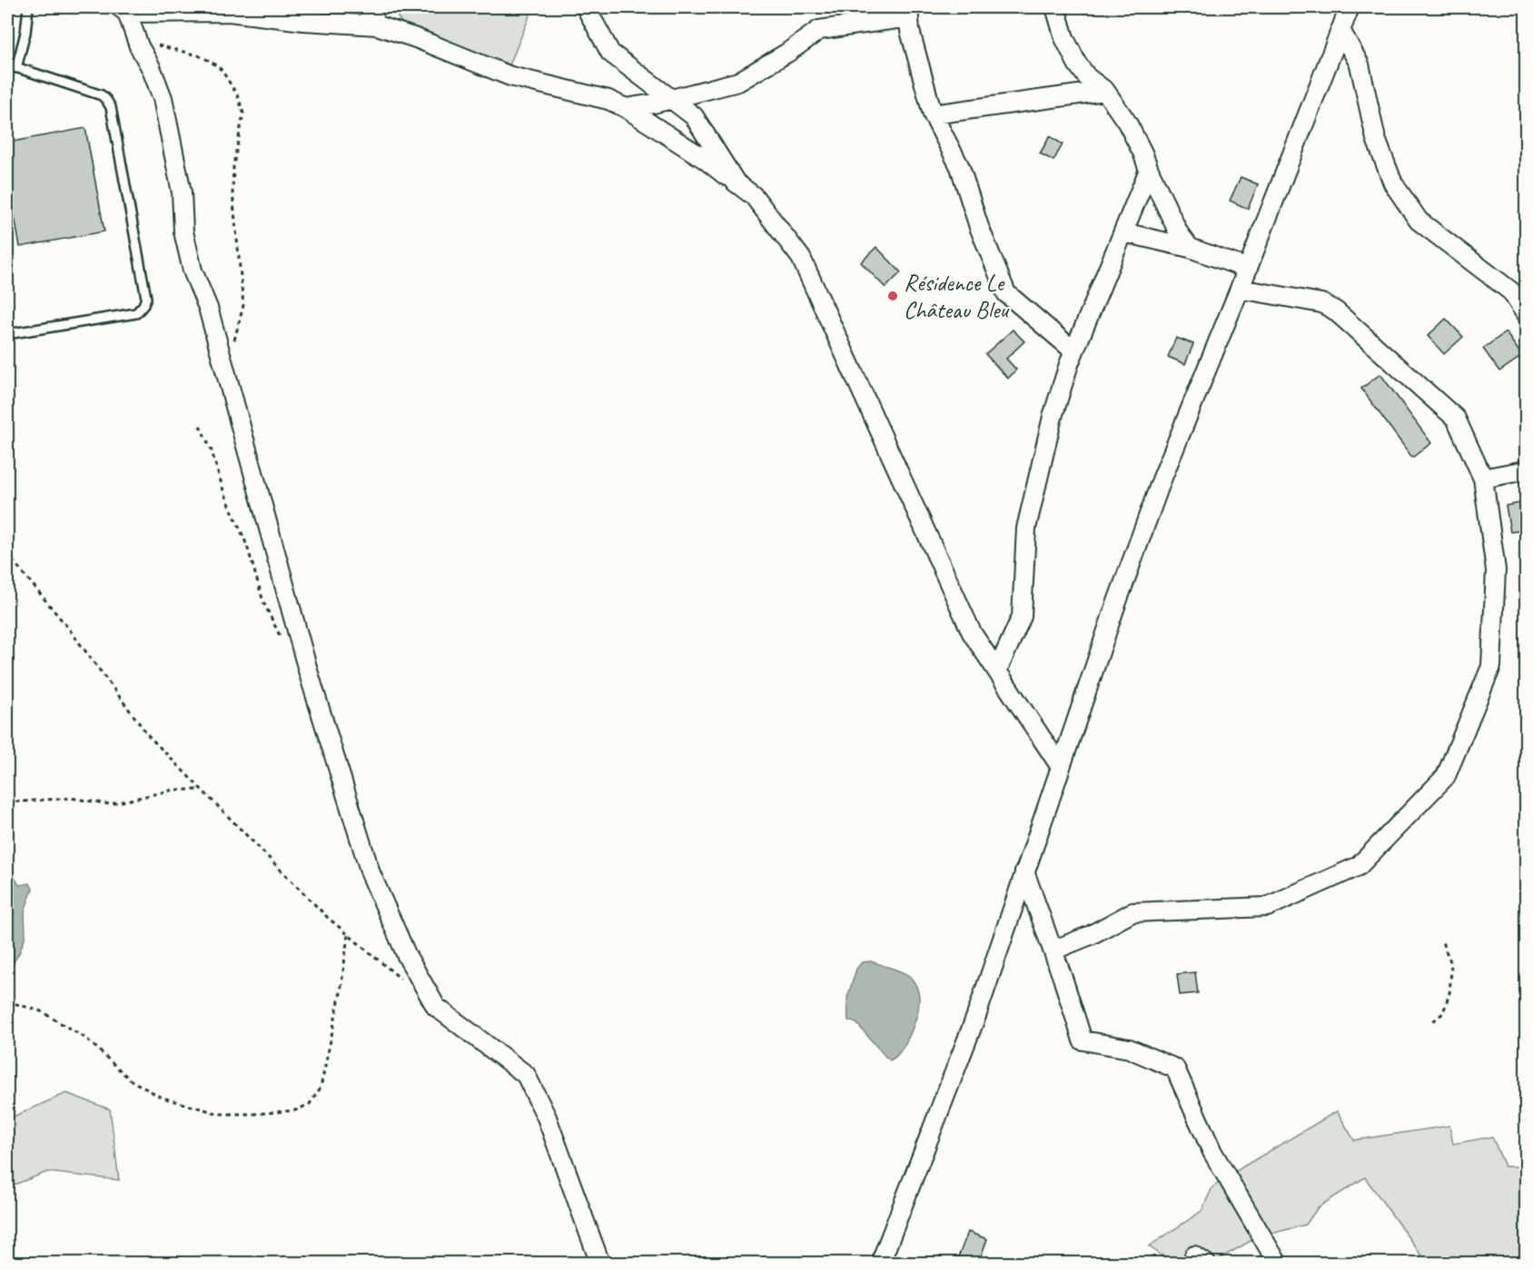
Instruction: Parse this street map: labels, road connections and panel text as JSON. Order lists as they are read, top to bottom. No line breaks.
{"places":["Résidence Le Château Bleu"]}
